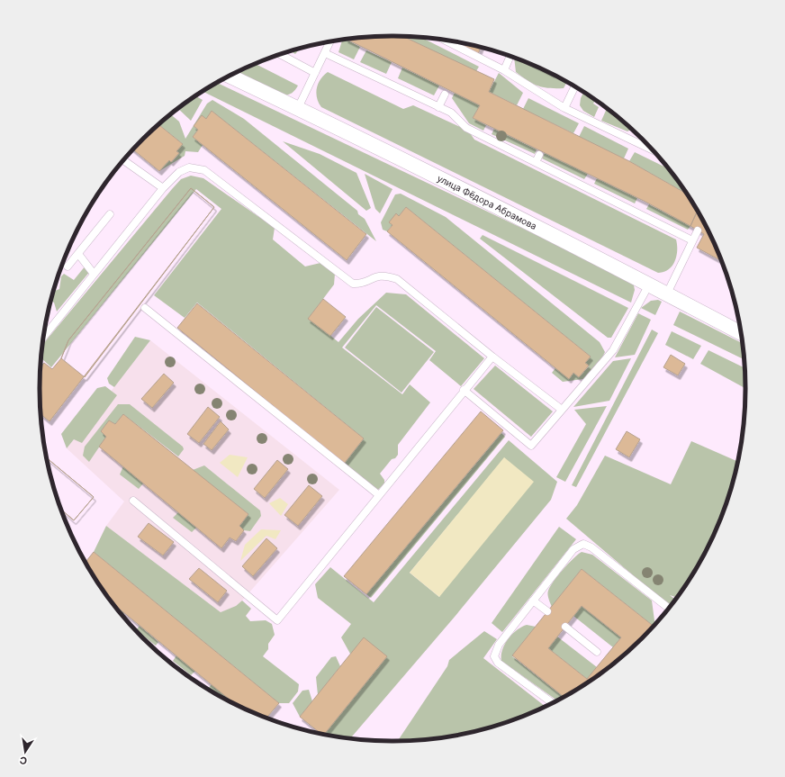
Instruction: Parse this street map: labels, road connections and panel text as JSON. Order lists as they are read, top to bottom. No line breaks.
{"streets":{"street":["улица Фёдора Абрамова"]},"north":"bottom"}
